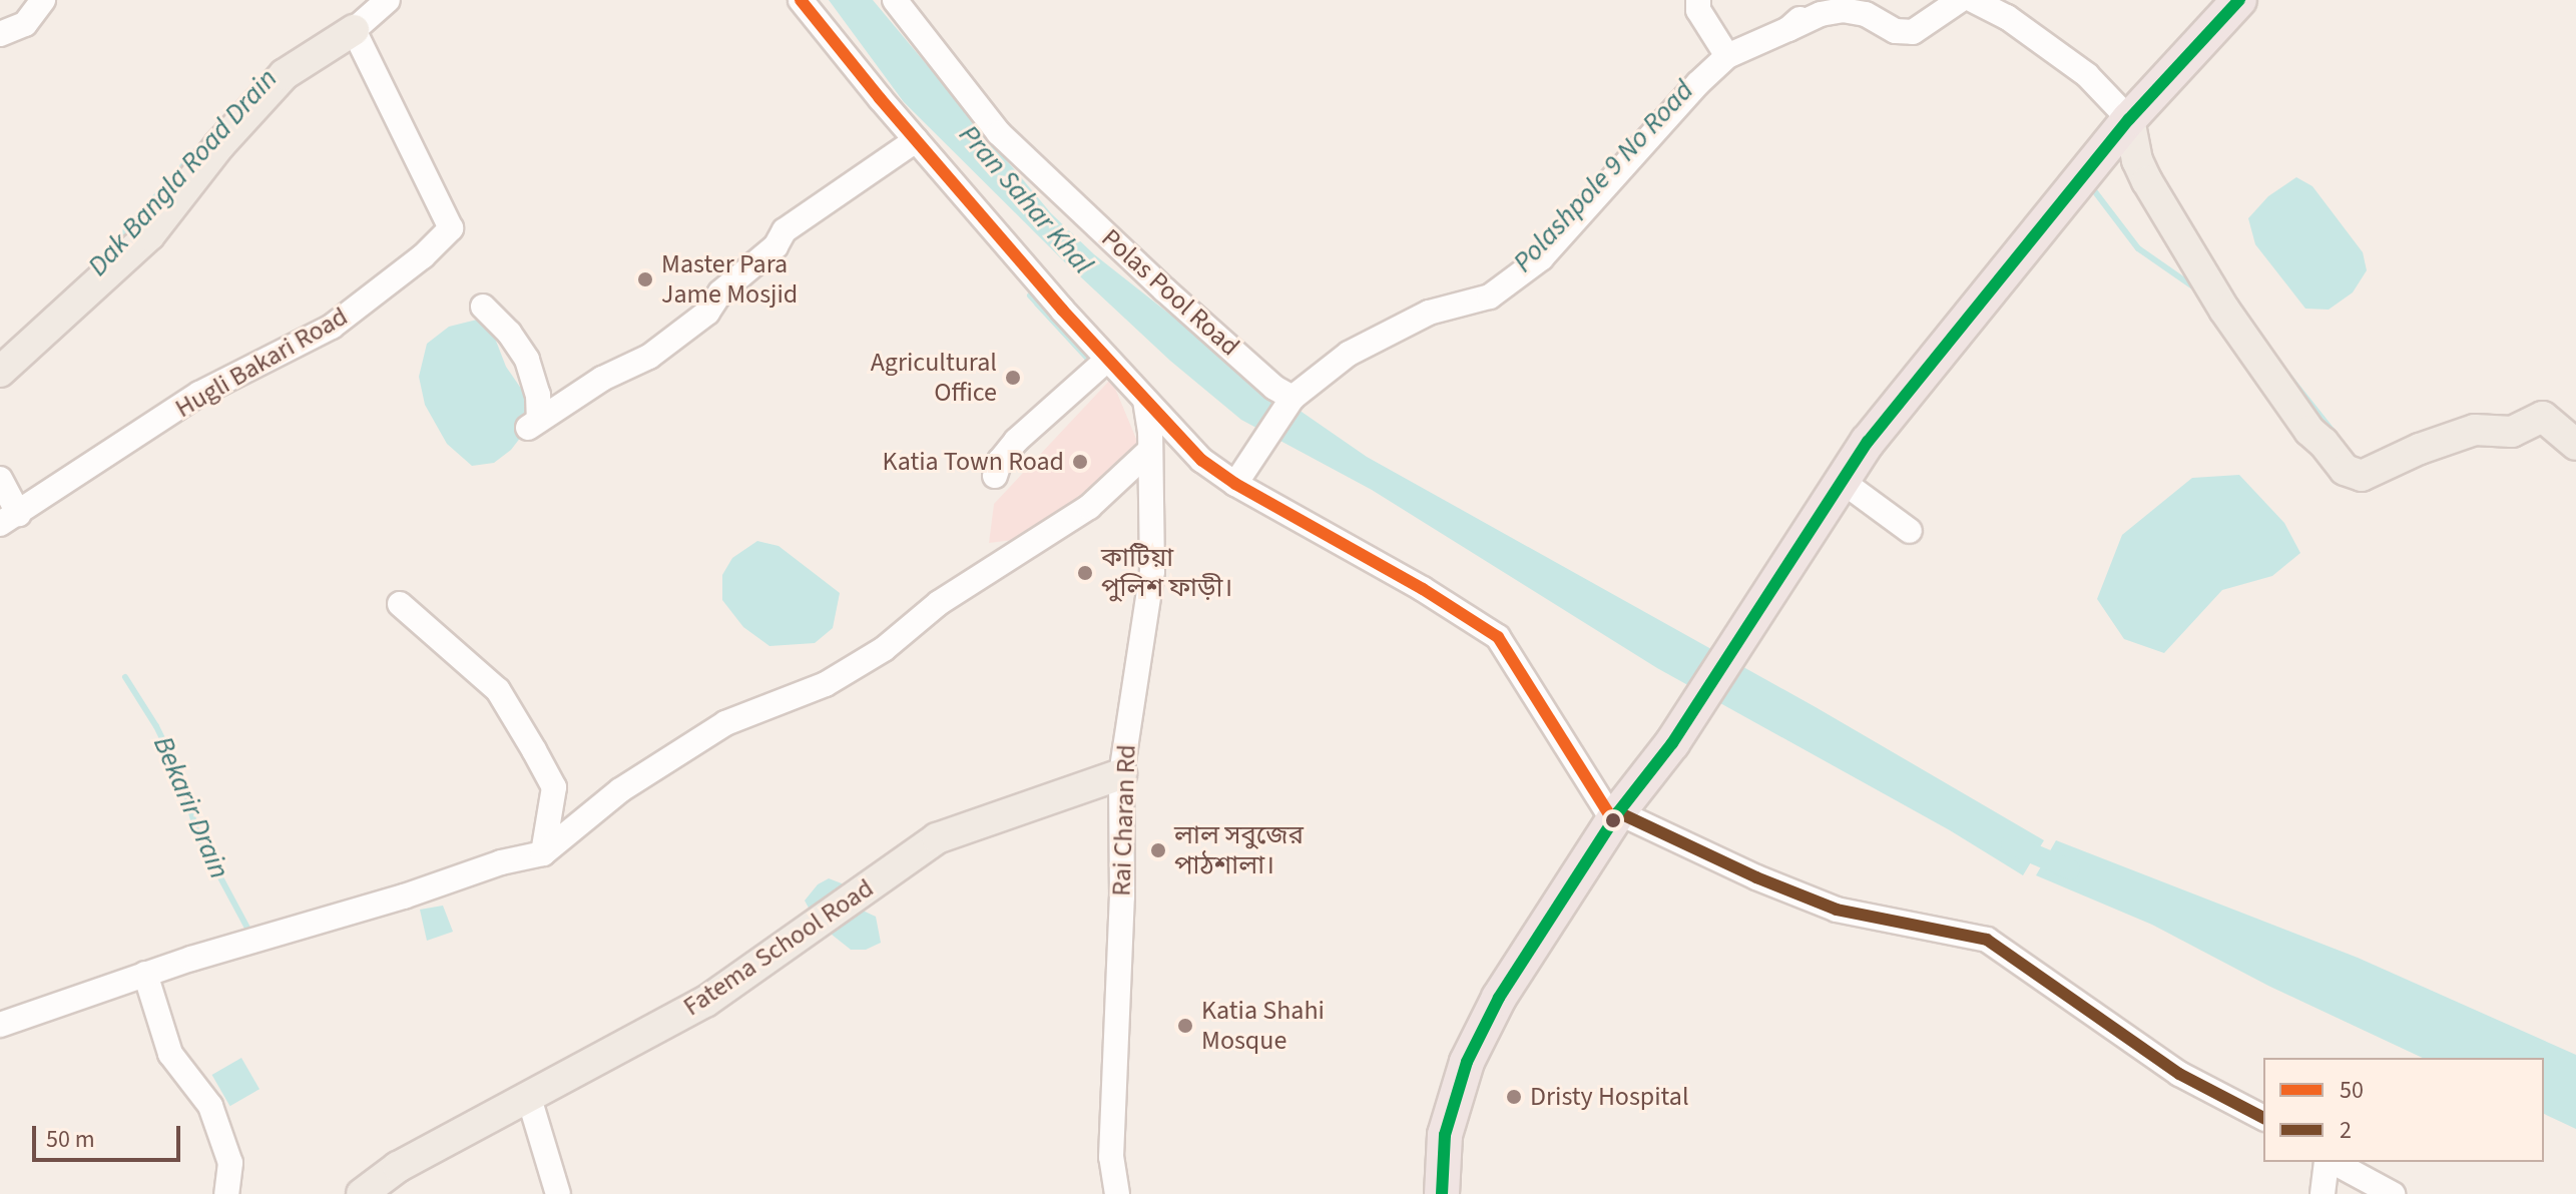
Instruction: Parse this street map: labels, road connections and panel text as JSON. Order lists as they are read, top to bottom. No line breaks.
{"streets":{"main road":["Fatema School Road"],"street":["Polas Pool Road","Hugli Bakari Road","Rai Charan Rd"]},"crossings":[["Rai Charan Rd","Fatema School Road"]],"water":["Dak Bangla Road Drain","Polashpole 9 No Road","Pran Sahar Khal","Bekarir Drain"],"places":["Master Para Jame Mosjid","Agricultural Office","Katia Town Road","কাটিয়া পুলিশ ফাড়ী।","লাল সবুজের পাঠশালা।","Katia Shahi Mosque","Dristy Hospital"],"lines":["transit line 50","transit line 2"],"legend":["50","2"],"scale_bar":"50 m"}
